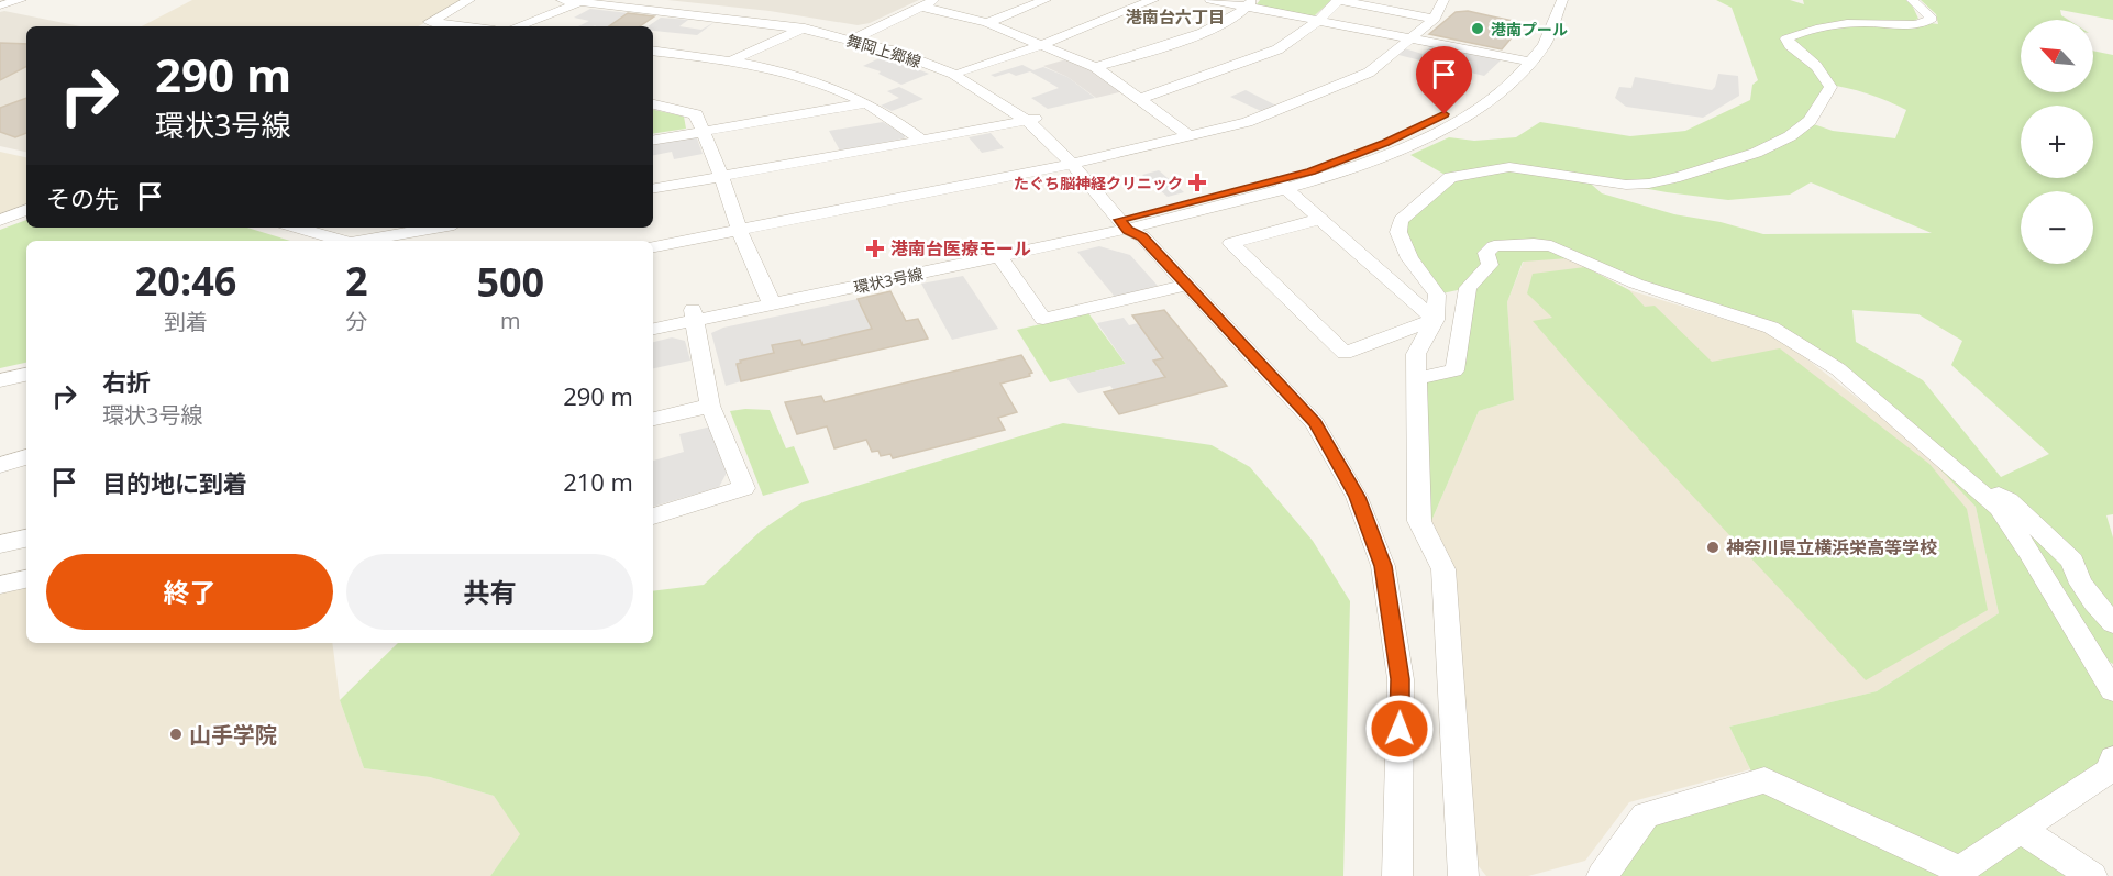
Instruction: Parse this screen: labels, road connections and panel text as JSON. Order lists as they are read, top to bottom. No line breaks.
{"streets":{"street":["舞岡上郷線","環状3号線"]},"crossings":[["舞岡上郷線","環状3号線"]],"districts":["港南台六丁目"],"places":{"other":["港南プール","神奈川県立横浜栄高等学校","山手学院"],"health":["たぐち脳神経クリニック","港南台医療モール"]},"north":"top left","page":{"map_buttons":["+","−"],"turn":["290 m","環状3号線"],"then":"その先","eta":["20:46","到着","2","分","500","m"],"list":[{"name":"右折","note":"環状3号線","value":"290 m"},{"name":"目的地に到着","value":"210 m"}],"buttons":["終了","共有"]}}
